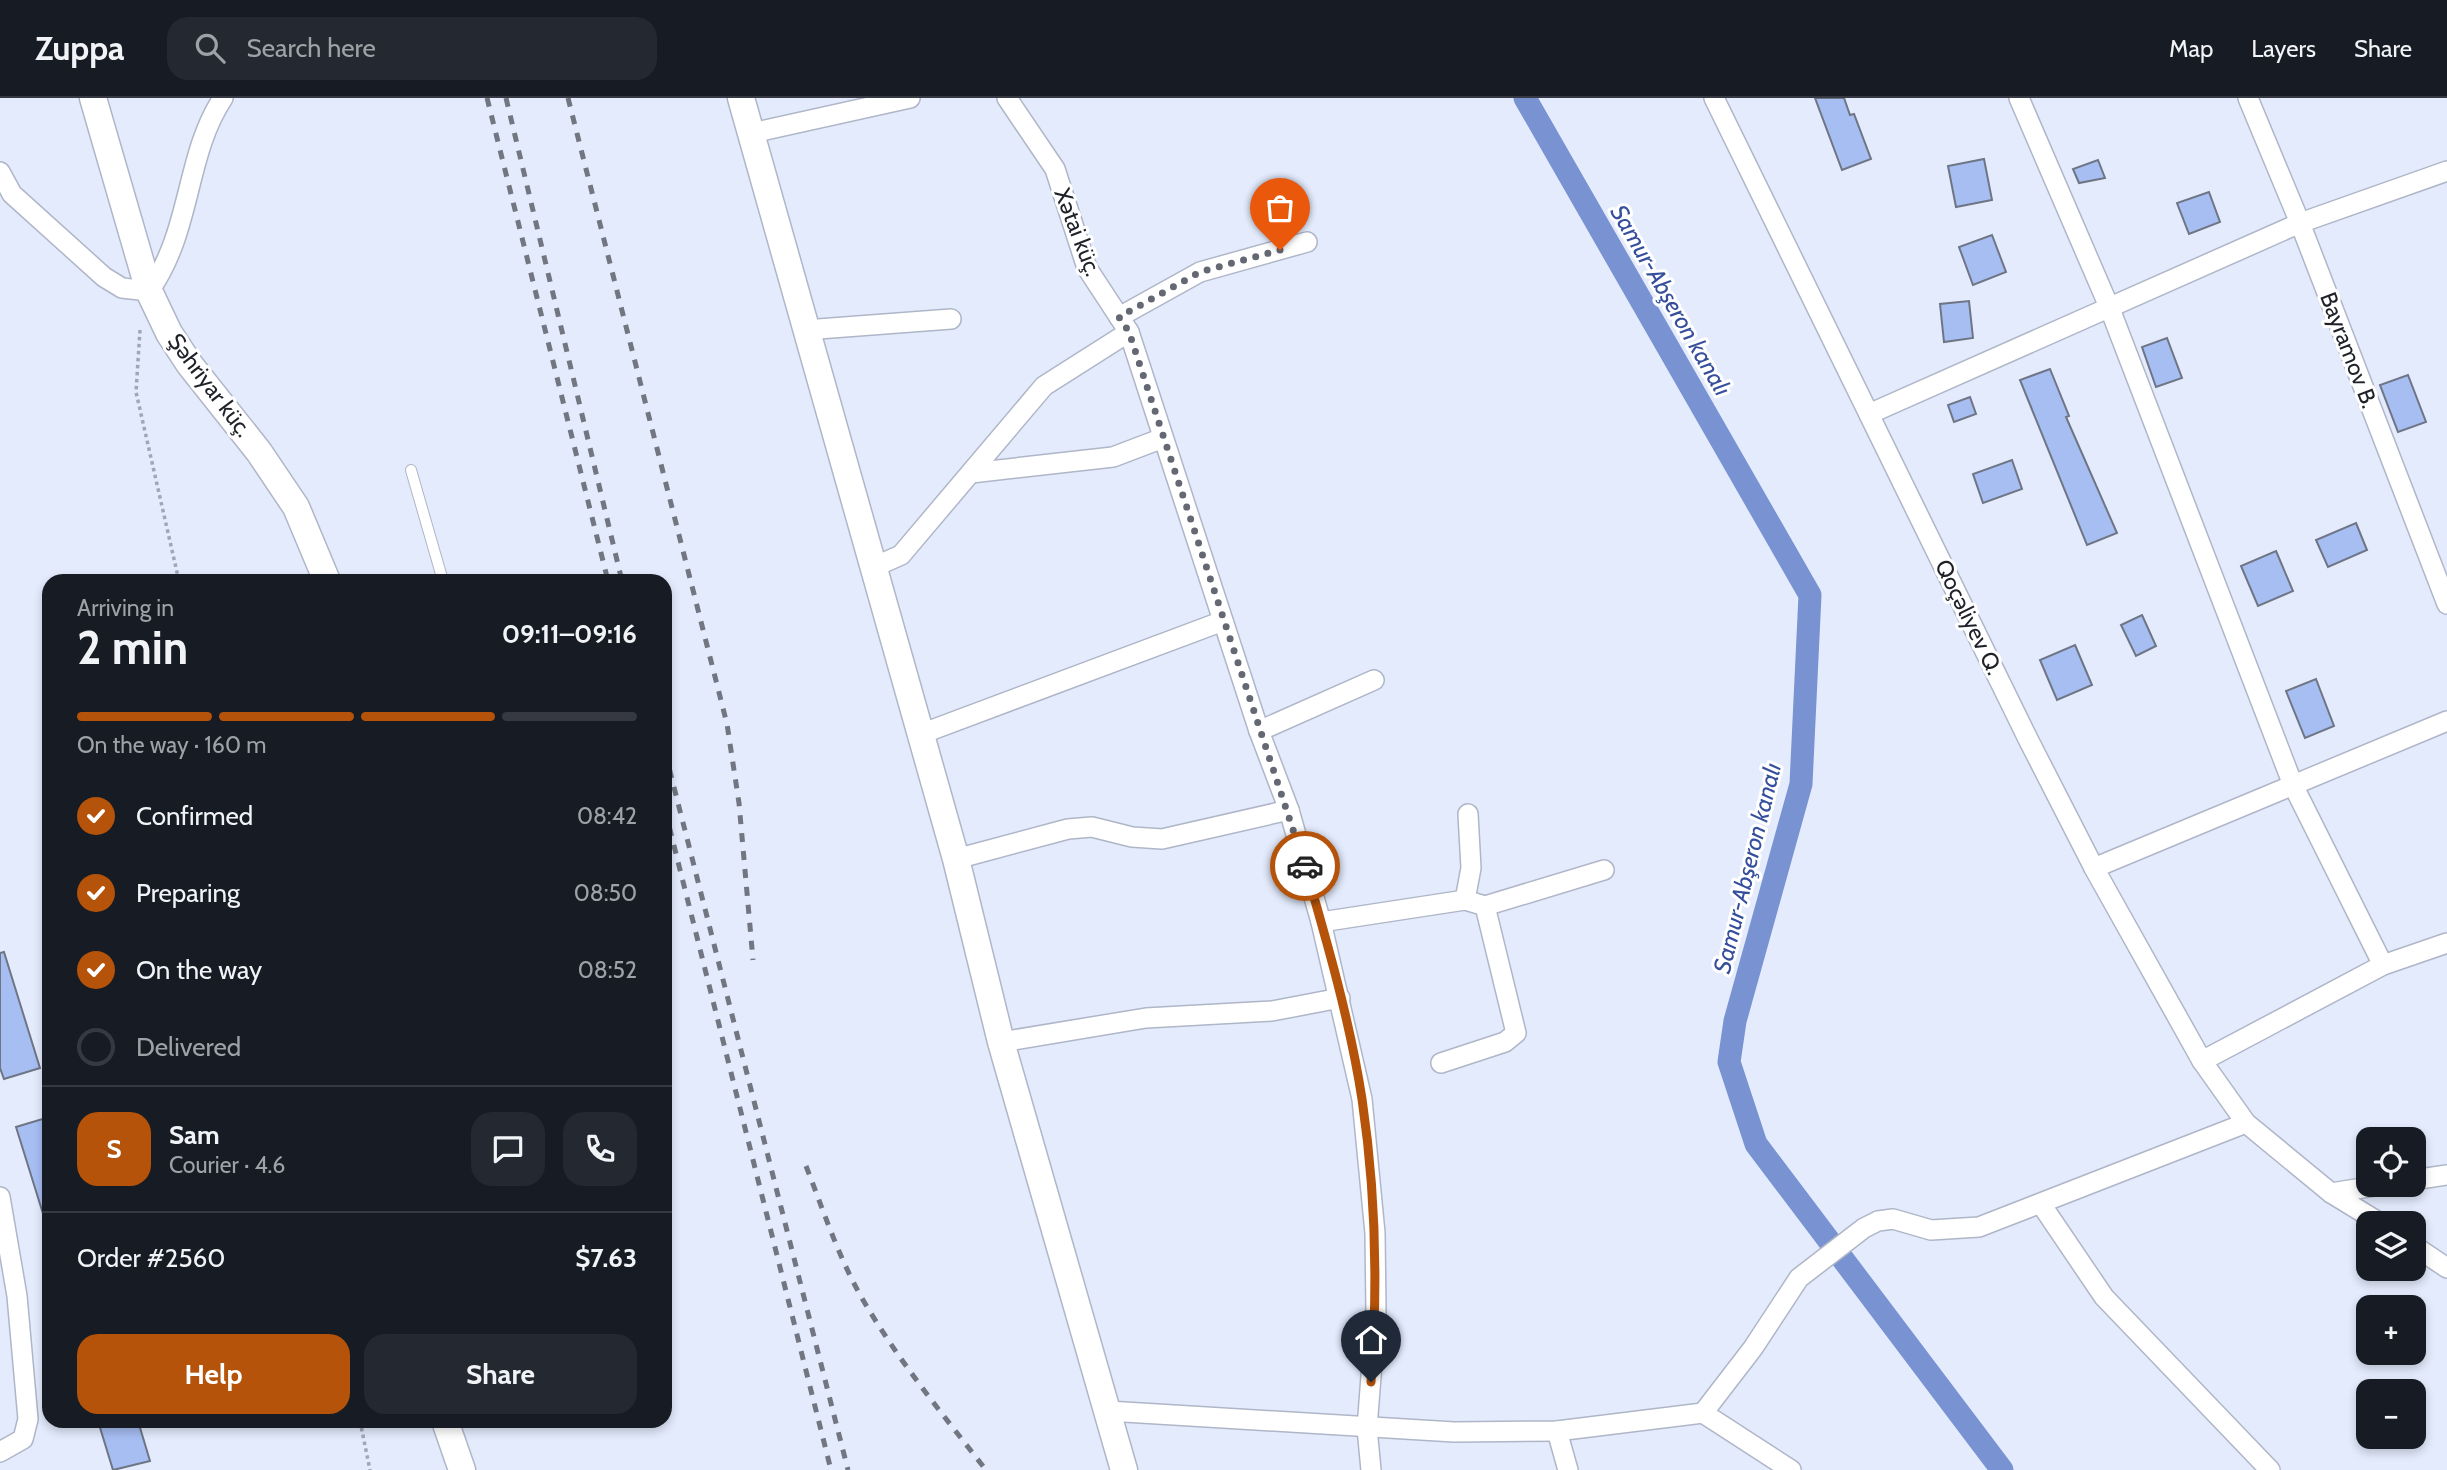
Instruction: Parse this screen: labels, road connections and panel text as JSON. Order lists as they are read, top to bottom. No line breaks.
{"streets":{"street":["Xətai küç.","Bayramov B.","Şəhriyar küç.","Qoçəliyev Q."]},"water":["Samur-Abşeron kanalı"],"page":{"header":"Zuppa","search":"Search here","nav":["Map","Layers","Share"],"heading":["2 min","Arriving in","09:11–09:16"],"panel":["Sam","Courier · 4.6","Order #2560","$7.63"],"bar":"On the way · 160 m","list":[["Confirmed","08:42"],["Preparing","08:50"],["On the way","08:52"],"Delivered"],"round":"S","map_buttons":["+","−"],"buttons":["Help","Share"]}}
